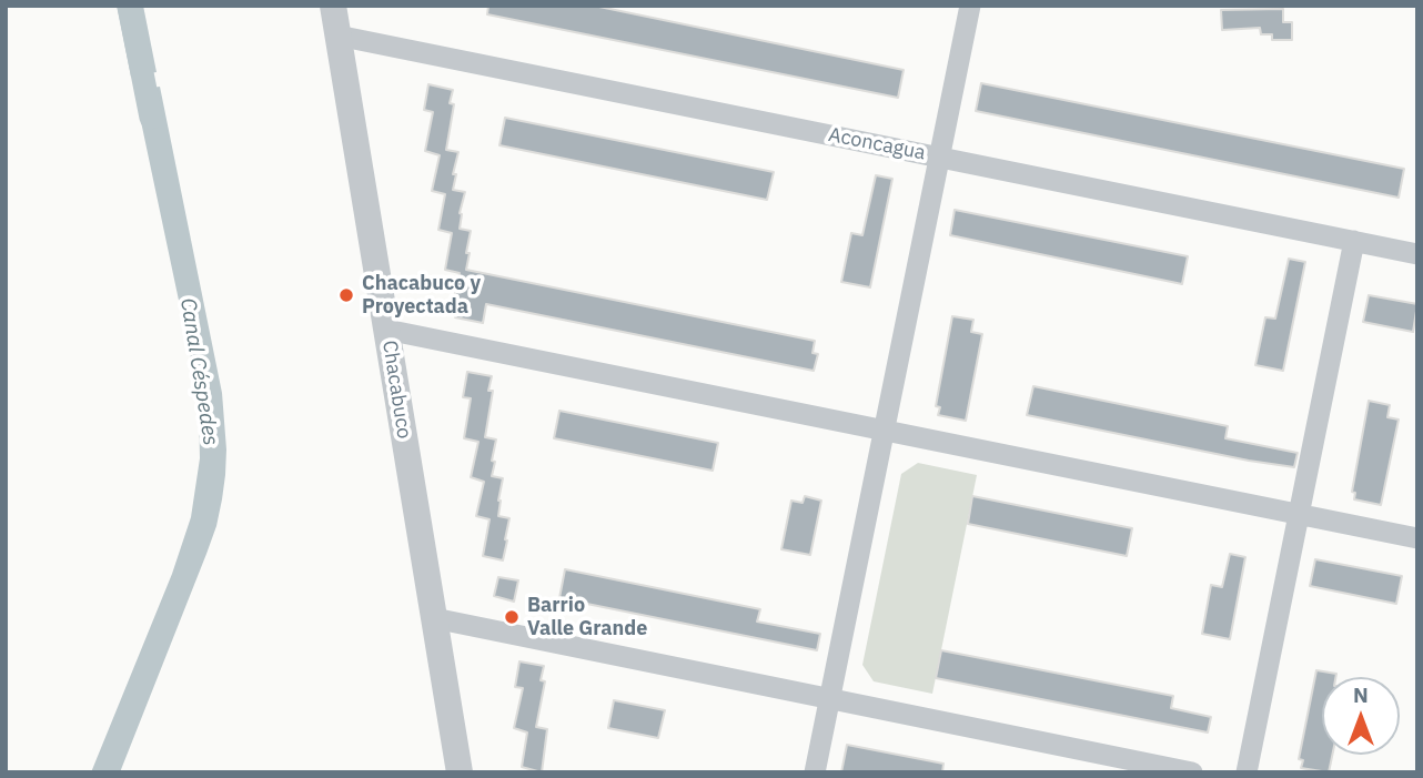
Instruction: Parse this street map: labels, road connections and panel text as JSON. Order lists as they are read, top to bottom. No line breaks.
{"streets":{"street":["Aconcagua","Chacabuco"]},"crossings":[["Aconcagua","Chacabuco"]],"water":["Canal Céspedes"],"places":["Chacabuco y Proyectada","Barrio Valle Grande"],"north":"top"}
